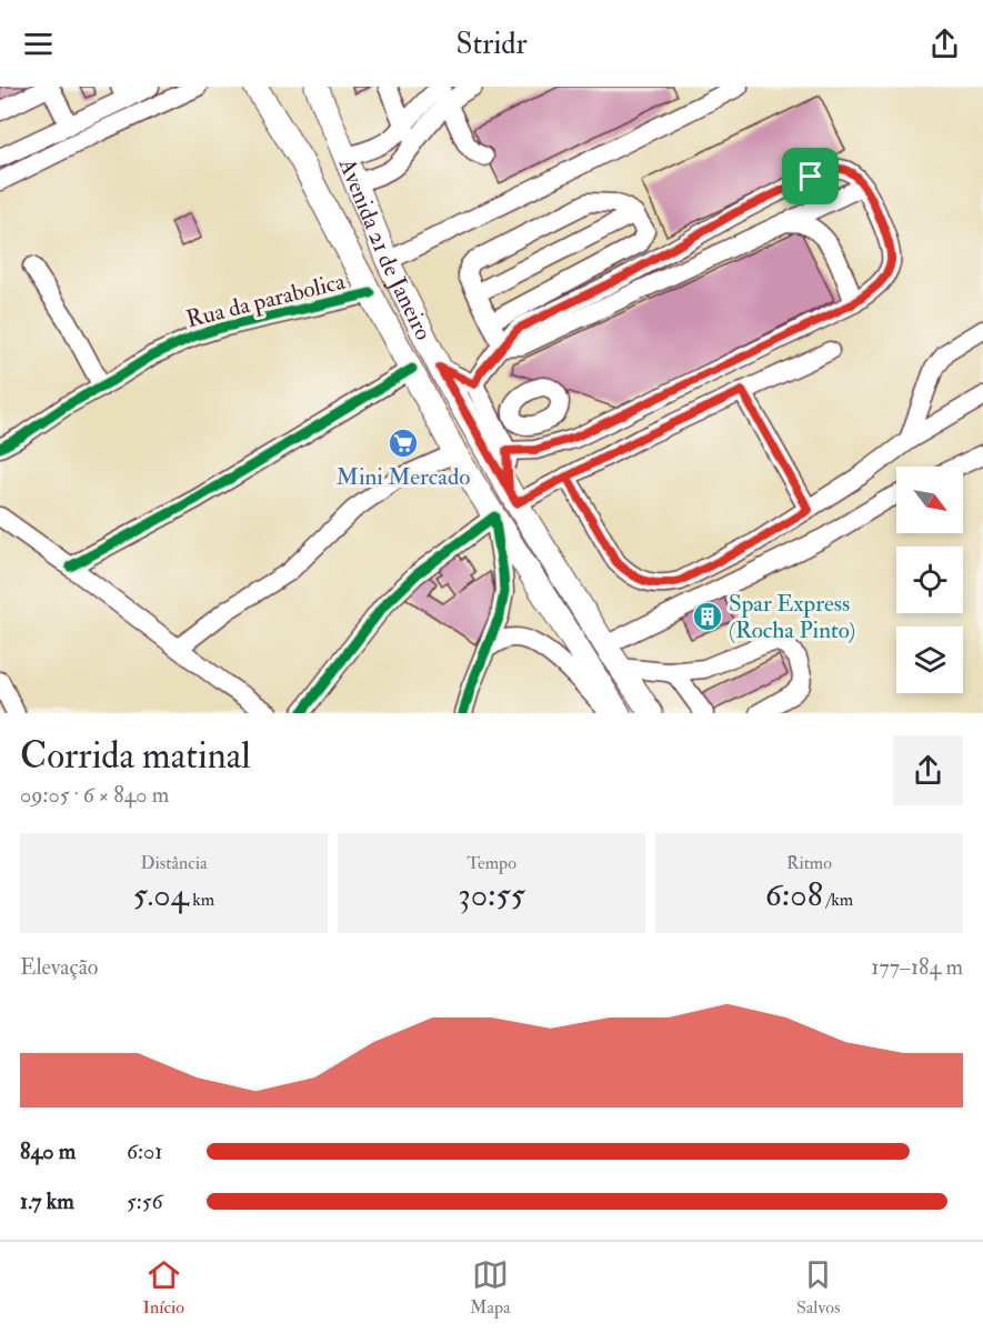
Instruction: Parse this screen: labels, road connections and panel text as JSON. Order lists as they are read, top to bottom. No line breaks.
{"streets":{"main road":["Avenida 21 de Janeiro"],"street":["Rua da parabolica"]},"crossings":[["Avenida 21 de Janeiro","Rua da parabolica"]],"places":{"supermarket":["Mini Mercado"],"building":["Spar Express (Rocha Pinto)"]},"north":"bottom right","page":{"header":"Stridr","heading":["Corrida matinal","09:05 · 6 × 840 m"],"stats":[["Distância","5.04 km"],["Tempo","30:55"],["Ritmo","6:08 /km"]],"chart":["Elevação","177–184 m"],"list":[{"name":"840 m","note":"6:01"},{"name":"1.7 km","note":"5:56"}],"tabs":["Início","Mapa","Salvos"]}}
